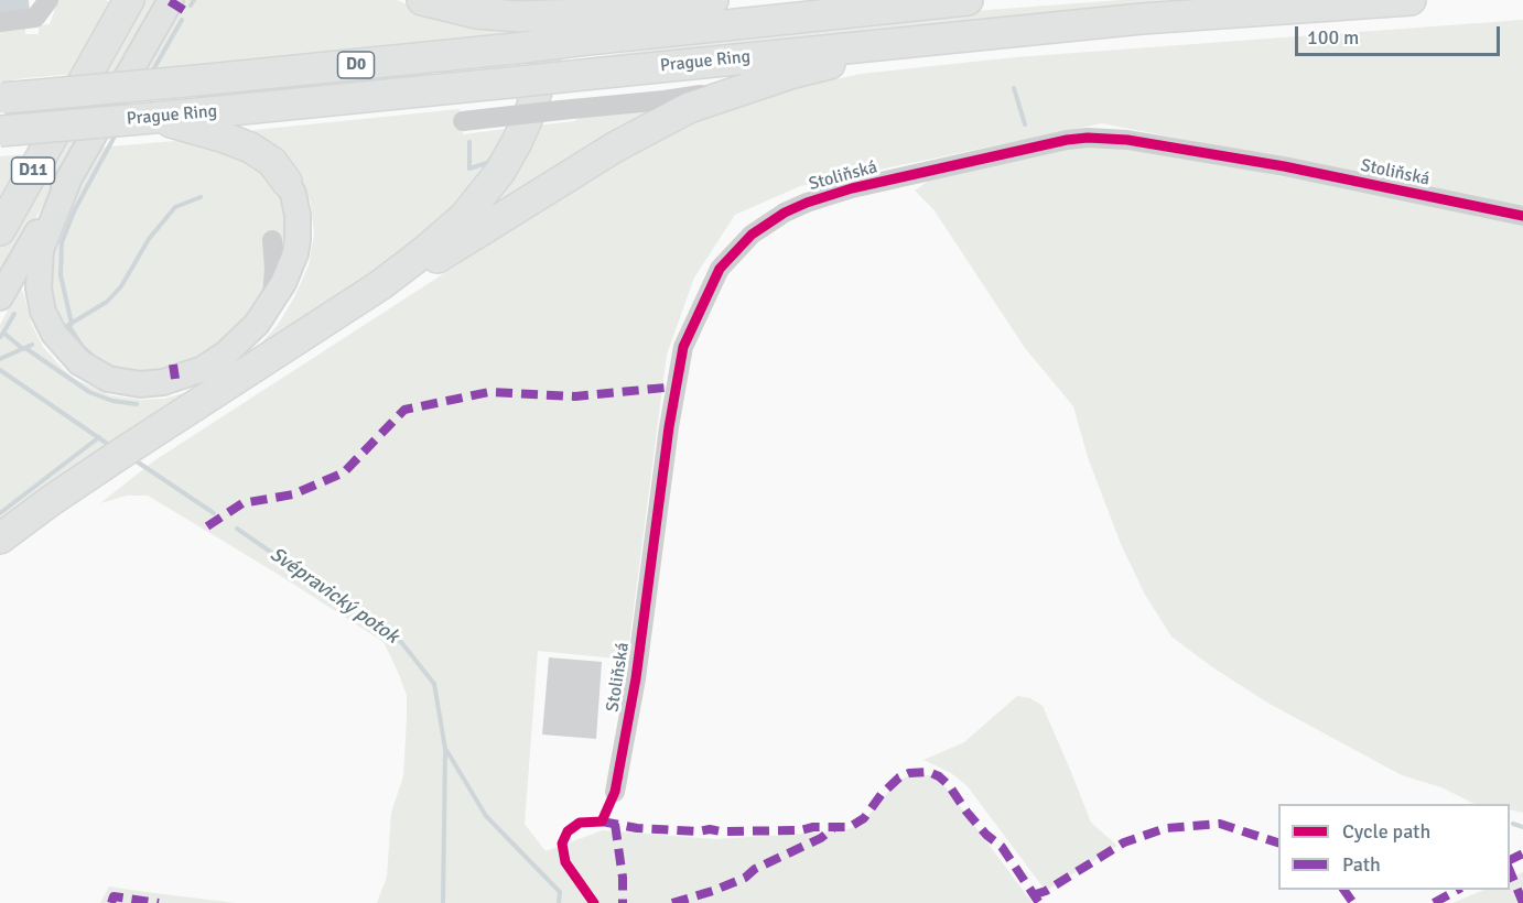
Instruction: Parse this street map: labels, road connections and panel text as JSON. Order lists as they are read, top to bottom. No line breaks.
{"streets":{"highway":["Prague Ring","D0","D11"],"lane":["Stoliňská"]},"water":["Svépravický potok"],"legend":["Cycle path","Path"],"scale_bar":"100 m"}
